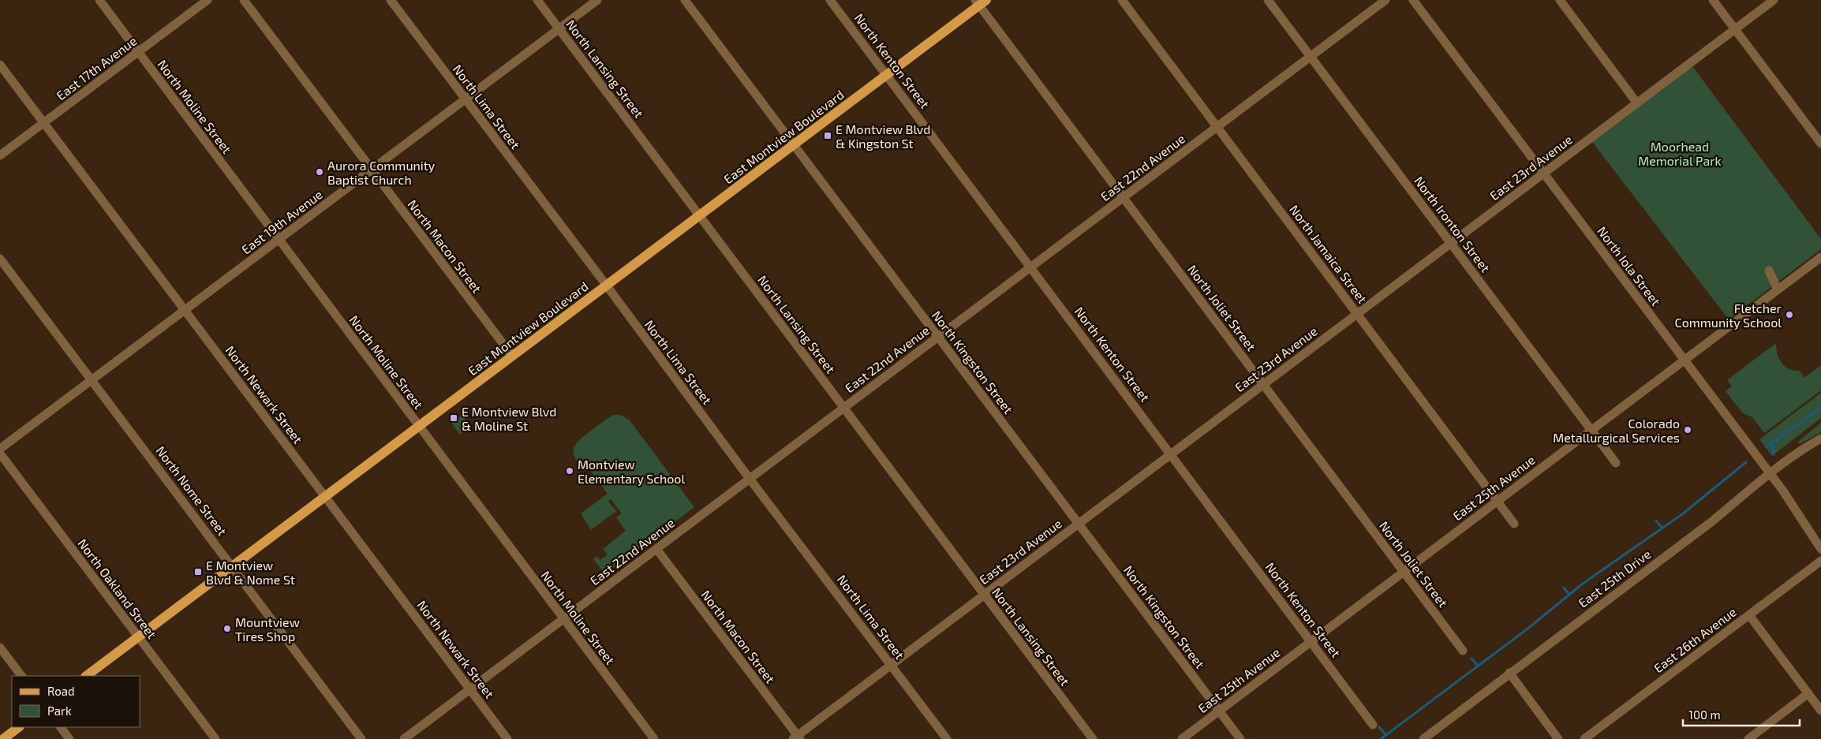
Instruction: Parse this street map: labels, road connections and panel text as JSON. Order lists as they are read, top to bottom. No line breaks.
{"streets":{"main road":["East Montview Boulevard"],"street":["North Kenton Street","East 17th Avenue","North Lansing Street","North Moline Street","North Lima Street","East 22nd Avenue","East 23rd Avenue","East 19th Avenue","North Ironton Street","North Macon Street","North Jamaica Street","North Iola Street","North Joliet Street","North Kingston Street","North Newark Street","East 25th Avenue","North Nome Street","East 25th Drive","North Oakland Street","East 26th Avenue"]},"crossings":[["North Kenton Street","East Montview Boulevard"],["North Kenton Street","East 22nd Avenue"],["North Kenton Street","East 23rd Avenue"],["North Kenton Street","East 25th Avenue"],["East 17th Avenue","North Moline Street"],["East 17th Avenue","North Newark Street"],["North Lansing Street","East Montview Boulevard"],["North Lansing Street","East 22nd Avenue"],["North Lansing Street","East 23rd Avenue"],["North Lansing Street","East 19th Avenue"],["North Moline Street","East Montview Boulevard"],["North Moline Street","East 22nd Avenue"],["North Moline Street","East 19th Avenue"],["North Lima Street","East Montview Boulevard"],["North Lima Street","East 22nd Avenue"],["North Lima Street","East 23rd Avenue"],["North Lima Street","East 19th Avenue"],["East Montview Boulevard","North Macon Street"],["East Montview Boulevard","North Joliet Street"],["East Montview Boulevard","North Kingston Street"],["East Montview Boulevard","North Newark Street"],["East Montview Boulevard","North Nome Street"],["East Montview Boulevard","North Oakland Street"],["East 22nd Avenue","North Ironton Street"],["East 22nd Avenue","North Macon Street"],["East 22nd Avenue","North Jamaica Street"],["East 22nd Avenue","North Joliet Street"],["East 22nd Avenue","North Kingston Street"],["East 22nd Avenue","North Newark Street"],["East 23rd Avenue","North Ironton Street"],["East 23rd Avenue","North Macon Street"],["East 23rd Avenue","North Jamaica Street"],["East 23rd Avenue","North Iola Street"],["East 23rd Avenue","North Joliet Street"],["East 23rd Avenue","North Kingston Street"],["East 19th Avenue","North Macon Street"],["East 19th Avenue","North Newark Street"],["East 19th Avenue","North Nome Street"],["North Ironton Street","East 25th Avenue"],["North Jamaica Street","East 25th Avenue"],["North Iola Street","East 25th Avenue"],["North Iola Street","East 25th Drive"],["North Joliet Street","East 25th Avenue"],["North Kingston Street","East 25th Avenue"]],"parks":["Moorhead Memorial Park"],"places":{"transit":["E Montview Blvd & Kingston St","E Montview Blvd & Moline St","E Montview Blvd & Nome St"],"other":["Aurora Community Baptist Church","Fletcher Community School","Colorado Metallurgical Services","Montview Elementary School","Mountview Tires Shop"]},"legend":["Road","Park"],"scale_bar":"100 m"}
